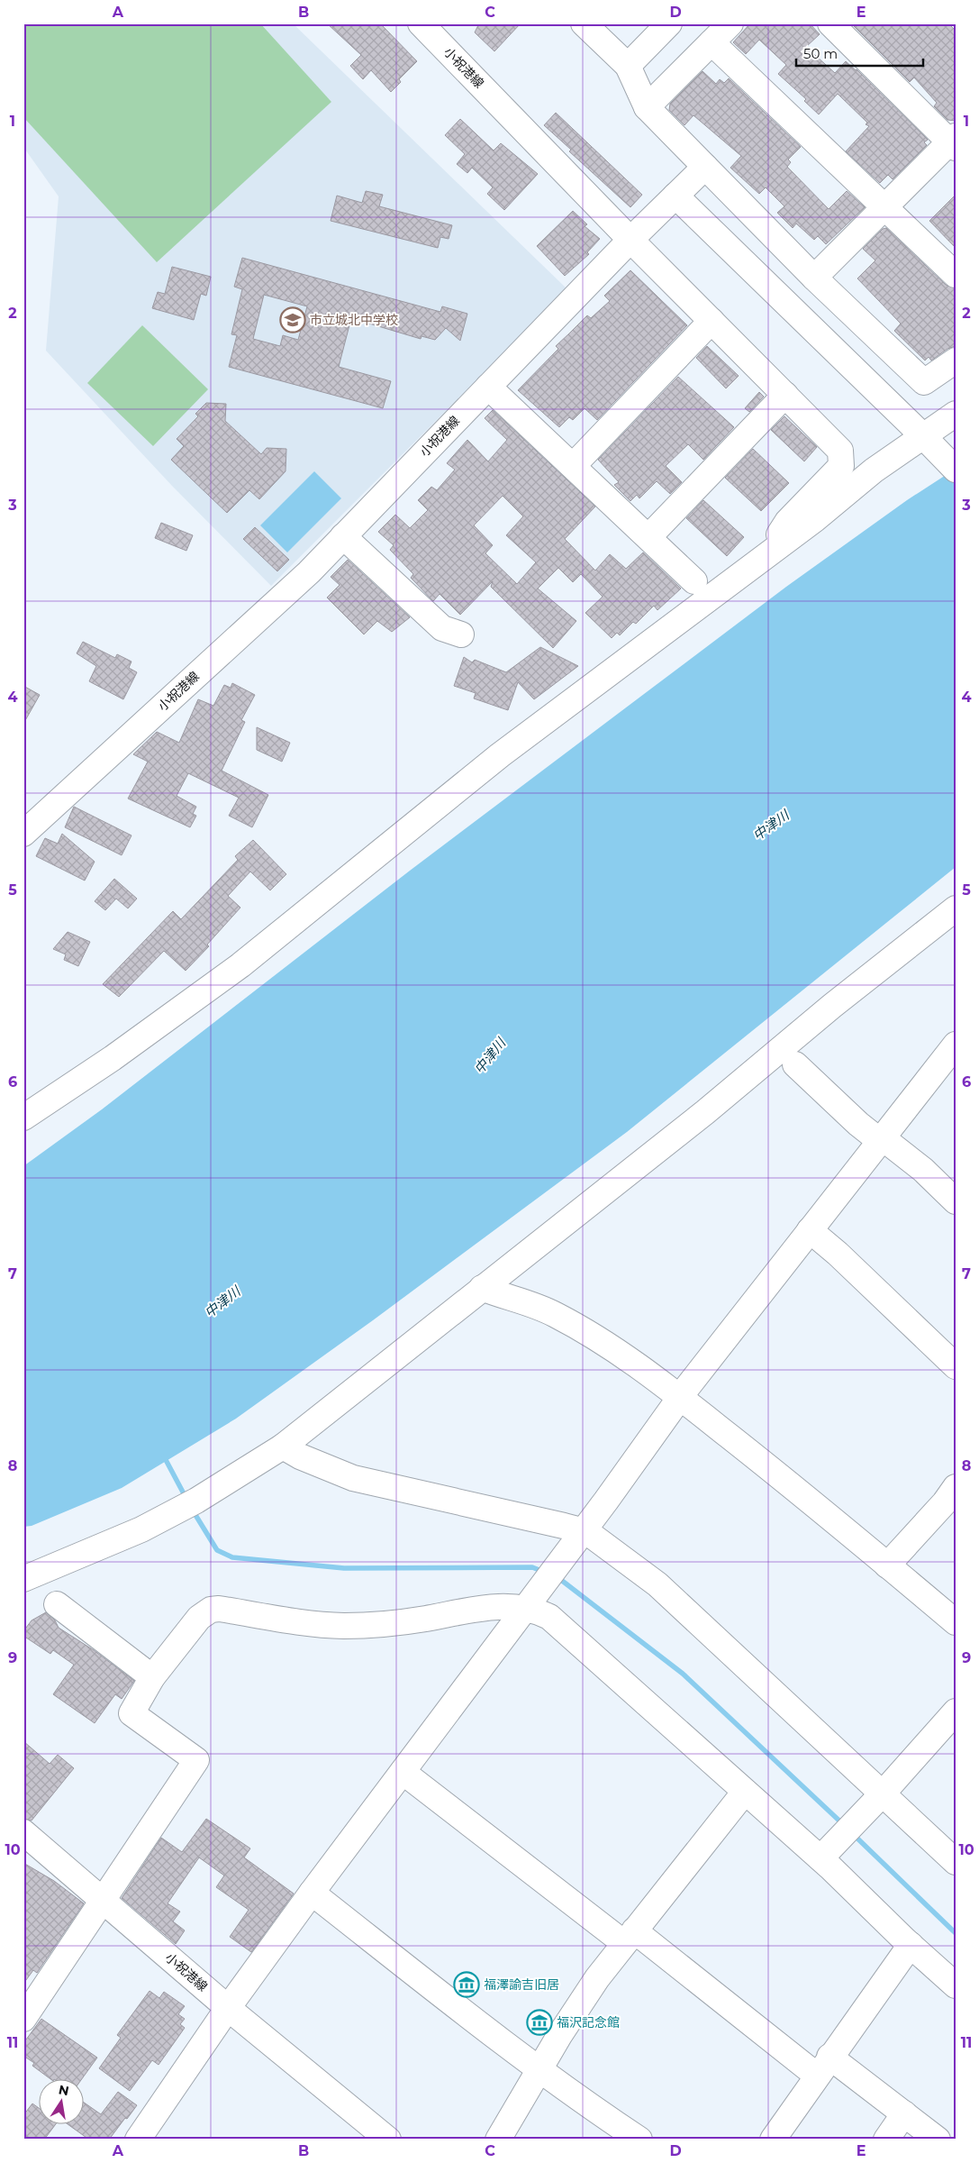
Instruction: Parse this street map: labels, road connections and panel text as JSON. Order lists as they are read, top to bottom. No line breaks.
{"streets":{"street":["小祝港線"]},"water":["中津川"],"places":{"school or university":["市立城北中学校"],"museum":["福澤諭吉旧居","福沢記念館"]},"scale_bar":"50 m","north":"top","grid":{"columns":["A","B","C","D","E"],"rows":["1","2","3","4","5","6","7","8","9","10","11"]}}
